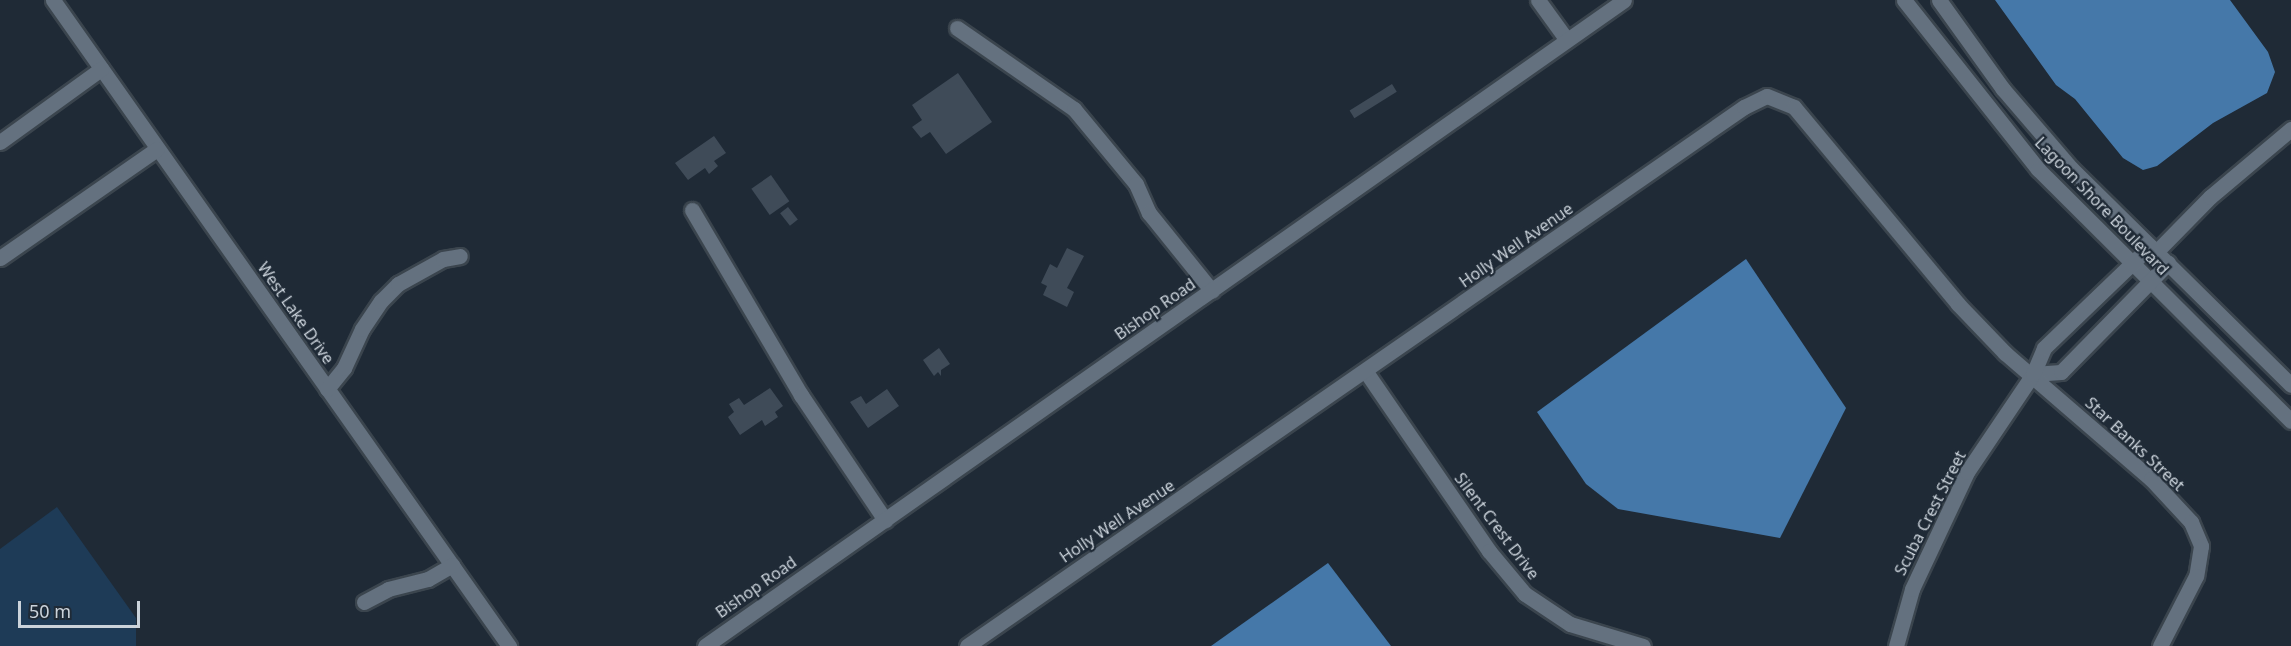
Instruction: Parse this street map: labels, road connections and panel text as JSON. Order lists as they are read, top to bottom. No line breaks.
{"streets":{"street":["Lagoon Shore Boulevard","Holly Well Avenue","Bishop Road","West Lake Drive","Star Banks Street","Scuba Crest Street","Silent Crest Drive"]},"crossings":[["Lagoon Shore Boulevard","Scuba Crest Street"],["Holly Well Avenue","Star Banks Street"],["Holly Well Avenue","Scuba Crest Street"],["Holly Well Avenue","Silent Crest Drive"],["Star Banks Street","Scuba Crest Street"]],"scale_bar":"50 m"}
